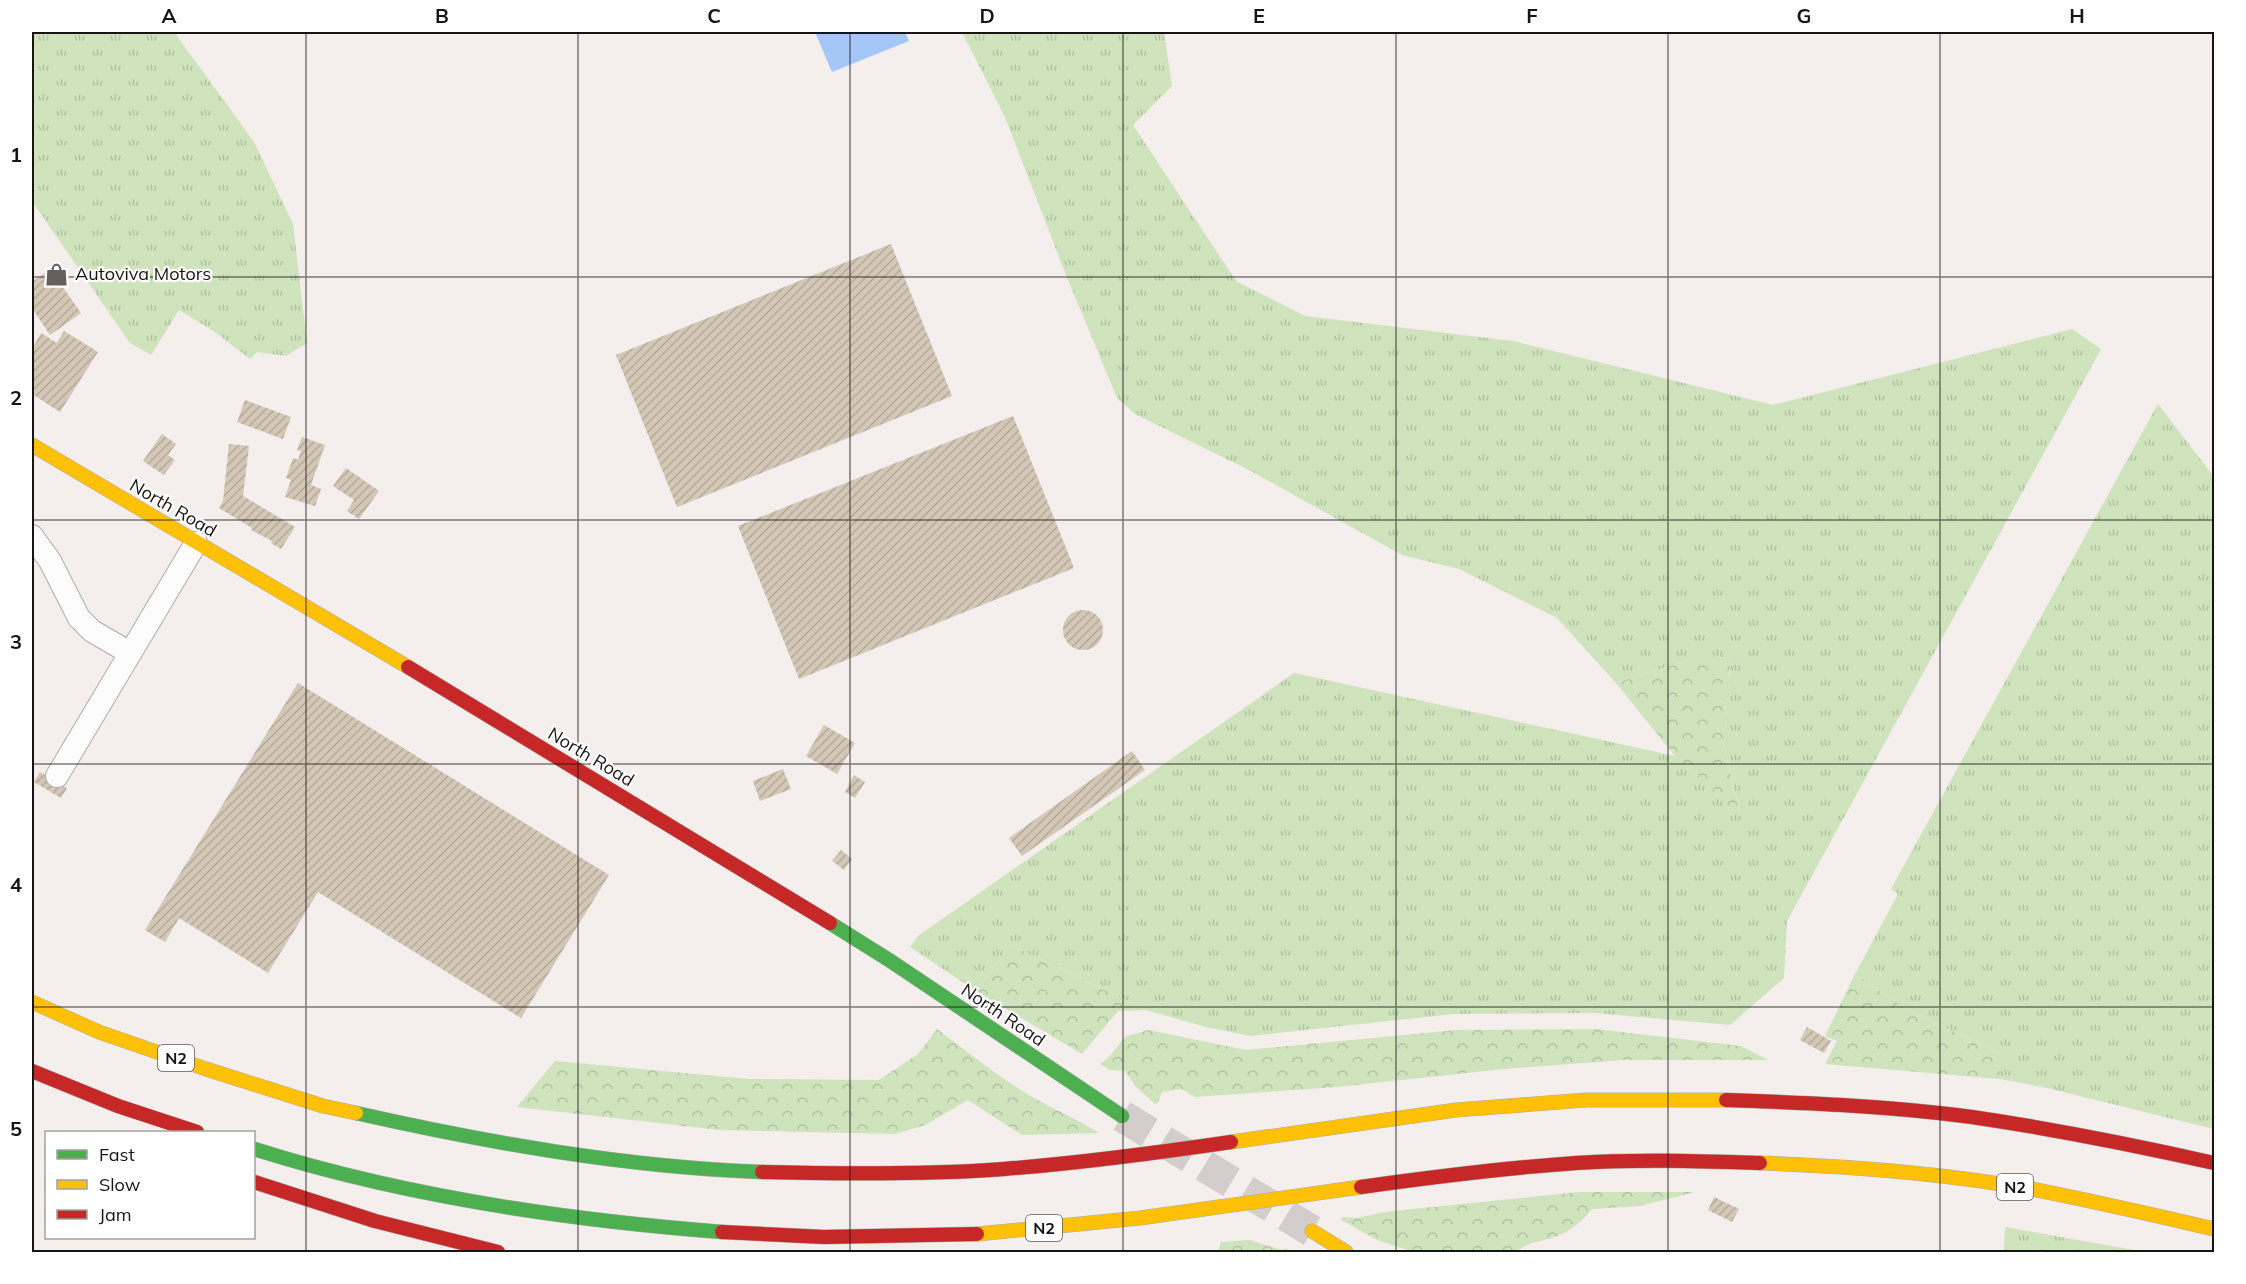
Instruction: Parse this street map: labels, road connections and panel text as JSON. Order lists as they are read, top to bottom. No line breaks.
{"streets":{"main road":["North Road","N2"]},"places":{"shop":["Autoviva Motors"]},"legend":["Fast","Slow","Jam"],"grid":{"columns":["A","B","C","D","E","F","G","H"],"rows":["1","2","3","4","5"]}}
